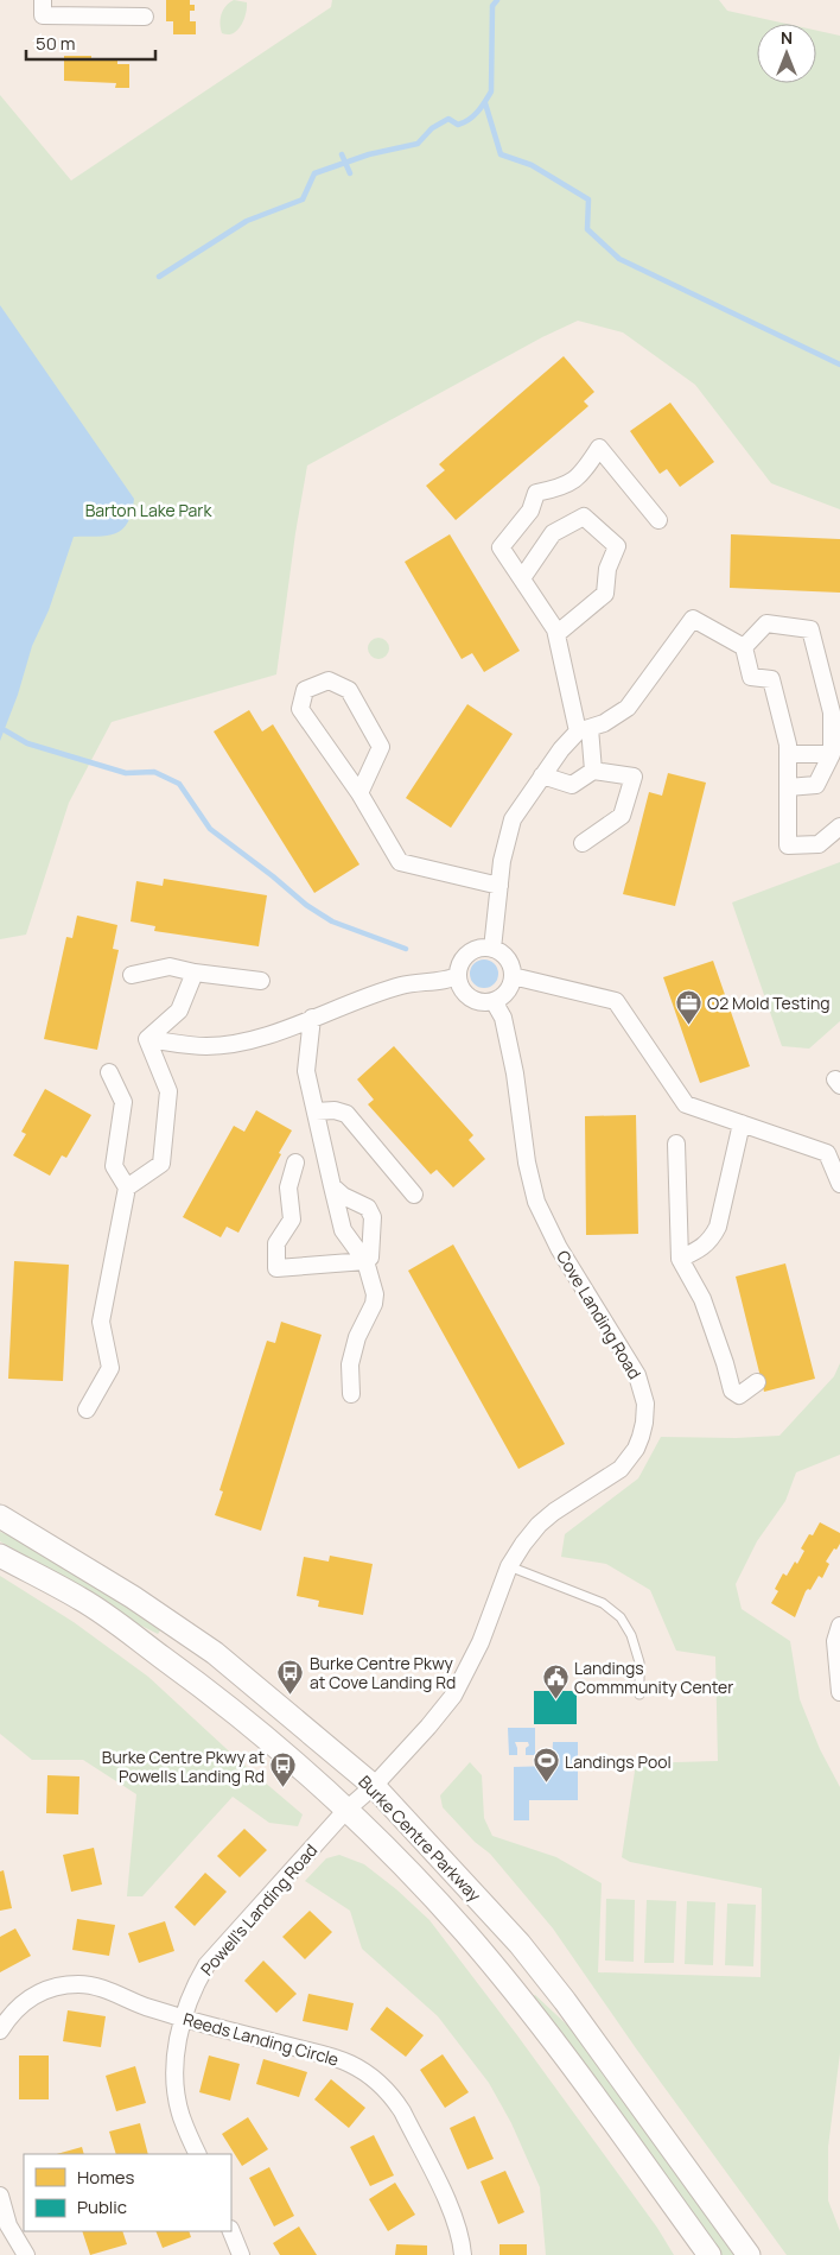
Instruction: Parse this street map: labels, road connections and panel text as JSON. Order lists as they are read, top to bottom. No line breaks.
{"streets":{"main road":["Burke Centre Parkway"],"street":["Cove Landing Road","Powell's Landing Road","Reeds Landing Circle"]},"crossings":[["Cove Landing Road","Burke Centre Parkway"],["Cove Landing Road","Powell's Landing Road"],["Burke Centre Parkway","Powell's Landing Road"],["Powell's Landing Road","Reeds Landing Circle"]],"parks":["Barton Lake Park"],"places":{"office":["O2 Mold Testing"],"bus stop":["Burke Centre Pkwy at Cove Landing Rd","Burke Centre Pkwy at Powells Landing Rd"],"public building":["Landings Commmunity Center"],"sports":["Landings Pool"]},"legend":["Homes","Public"],"scale_bar":"50 m","north":"top"}
